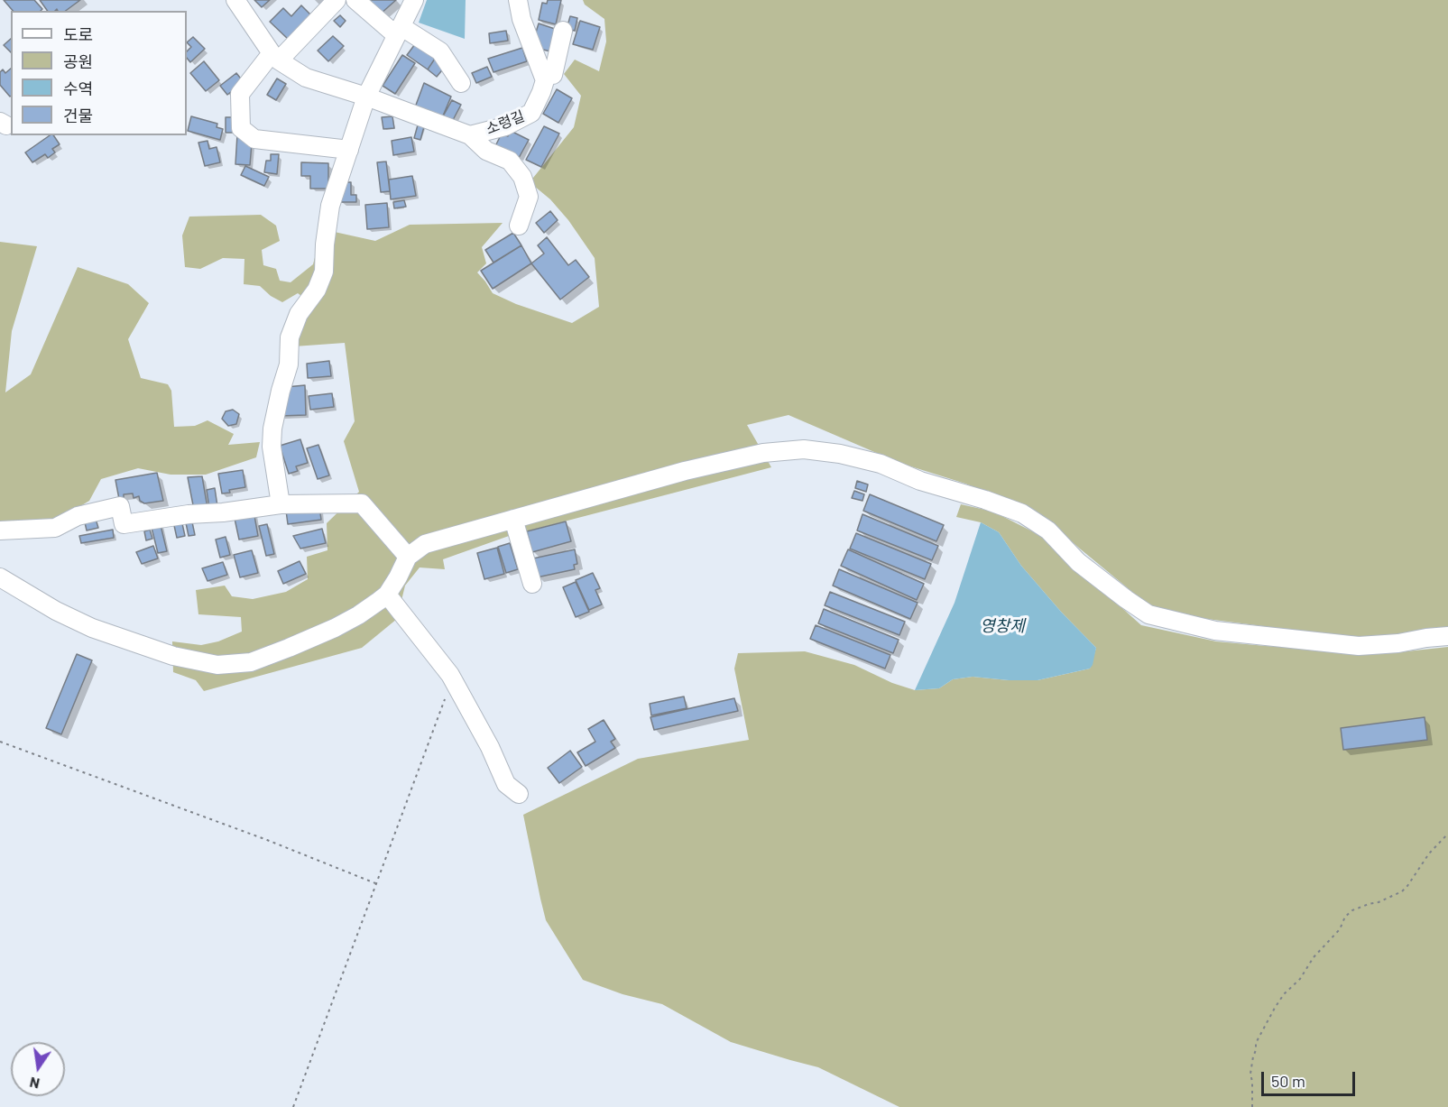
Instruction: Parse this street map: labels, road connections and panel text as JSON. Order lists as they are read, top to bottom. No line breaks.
{"streets":{"street":["소령길"]},"water":["영창제"],"legend":["도로","공원","수역","건물"],"scale_bar":"50 m","north":"bottom"}
